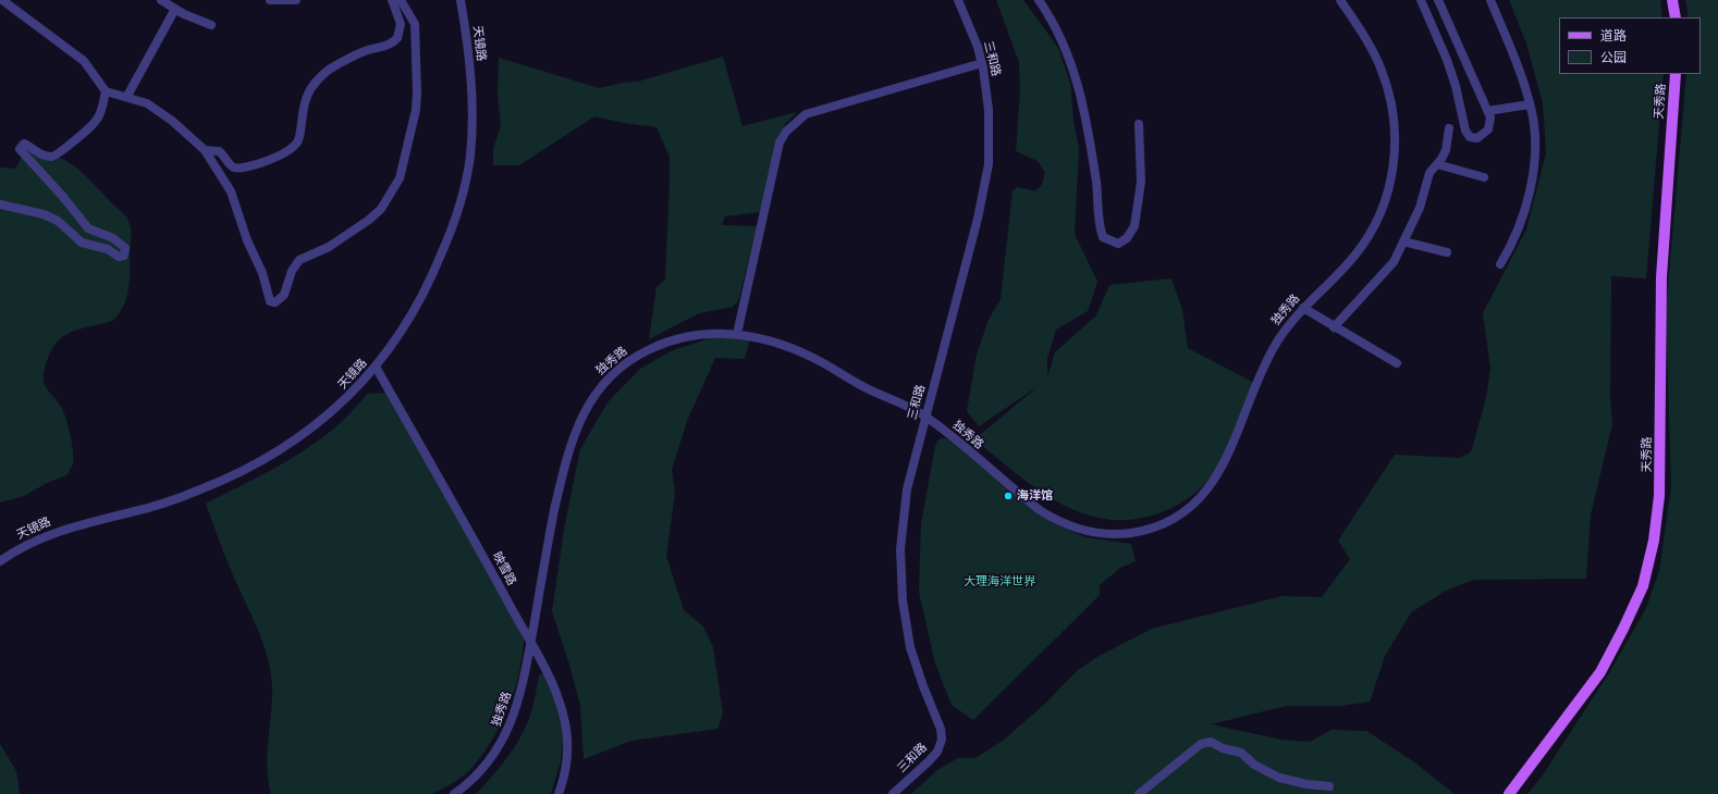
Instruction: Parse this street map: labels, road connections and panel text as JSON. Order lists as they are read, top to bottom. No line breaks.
{"streets":{"main road":["天秀路"],"street":["天镜路","三和路","独秀路","映雪路"]},"crossings":[["天镜路","映雪路"],["三和路","独秀路"],["独秀路","映雪路"]],"parks":["大理海洋世界"],"places":["海洋馆"],"legend":["道路","公园"]}
